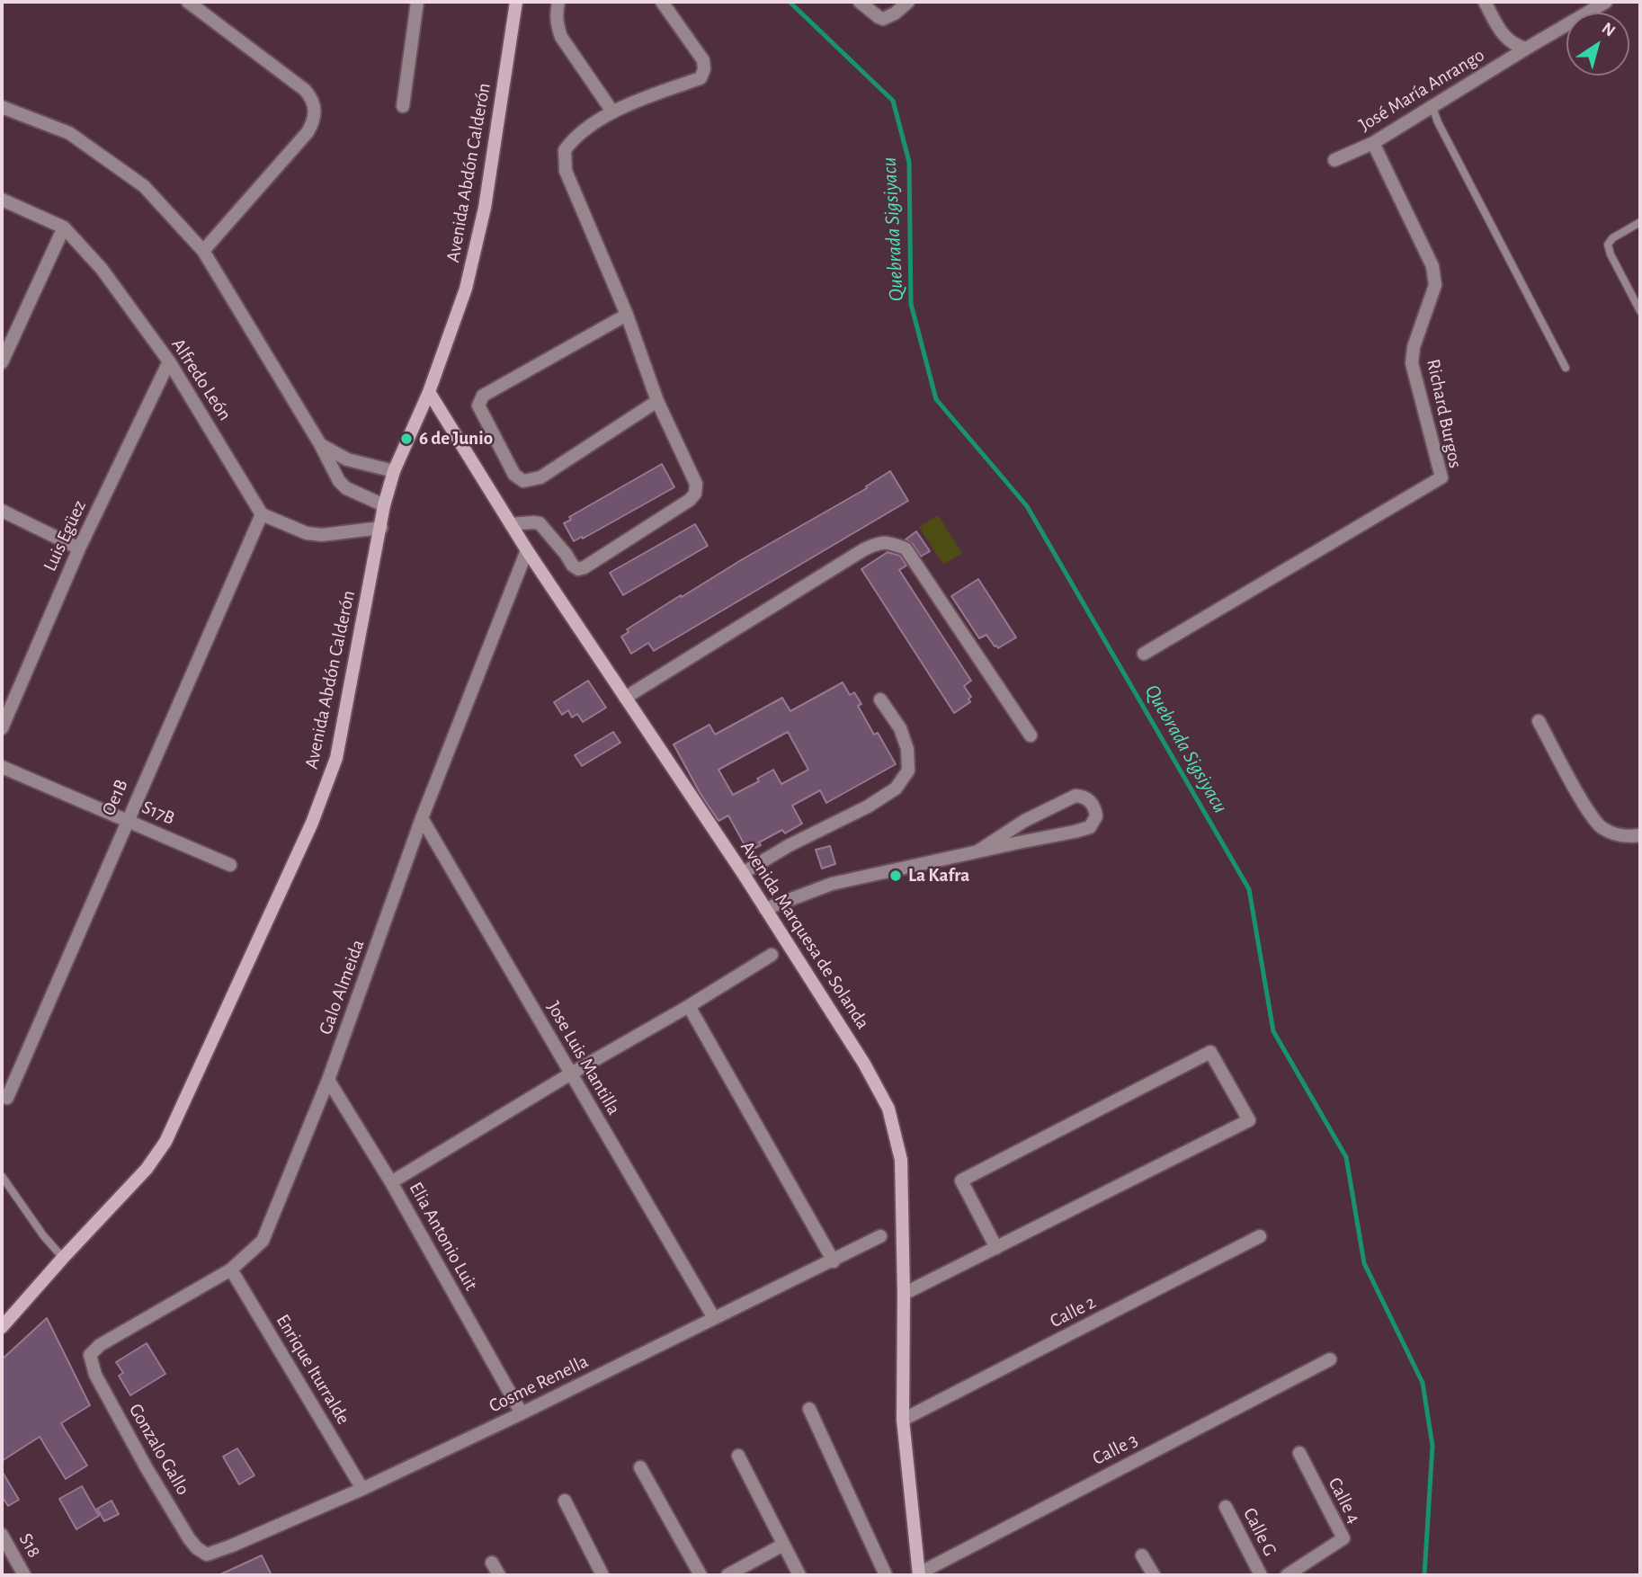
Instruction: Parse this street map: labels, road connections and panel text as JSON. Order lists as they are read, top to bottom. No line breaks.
{"streets":{"street":["José María Anrango","Avenida Abdón Calderón","Alfredo León","Richard Burgos","Luis Egüez","Oe1B","S17B","Avenida Marquesa de Solanda","Galo Almeida","Jose Luis Mantilla","Elia Antonio Luit","Calle 2","Enrique Iturralde","Cosme Renella","Gonzalo Gallo","Calle 3","Calle 4","Calle G","S18"]},"crossings":[["José María Anrango","Richard Burgos"],["Avenida Abdón Calderón","Avenida Marquesa de Solanda"],["Alfredo León","Luis Egüez"],["Alfredo León","Oe1B"],["Oe1B","S17B"],["Avenida Marquesa de Solanda","Galo Almeida"],["Avenida Marquesa de Solanda","Calle 2"],["Avenida Marquesa de Solanda","Calle 3"],["Galo Almeida","Jose Luis Mantilla"],["Galo Almeida","Elia Antonio Luit"],["Galo Almeida","Enrique Iturralde"],["Galo Almeida","Gonzalo Gallo"],["Jose Luis Mantilla","Cosme Renella"],["Elia Antonio Luit","Cosme Renella"],["Enrique Iturralde","Cosme Renella"],["Cosme Renella","Gonzalo Gallo"]],"water":["Quebrada Sigsiyacu"],"places":["6 de Junio","La Kafra"],"north":"top right"}
